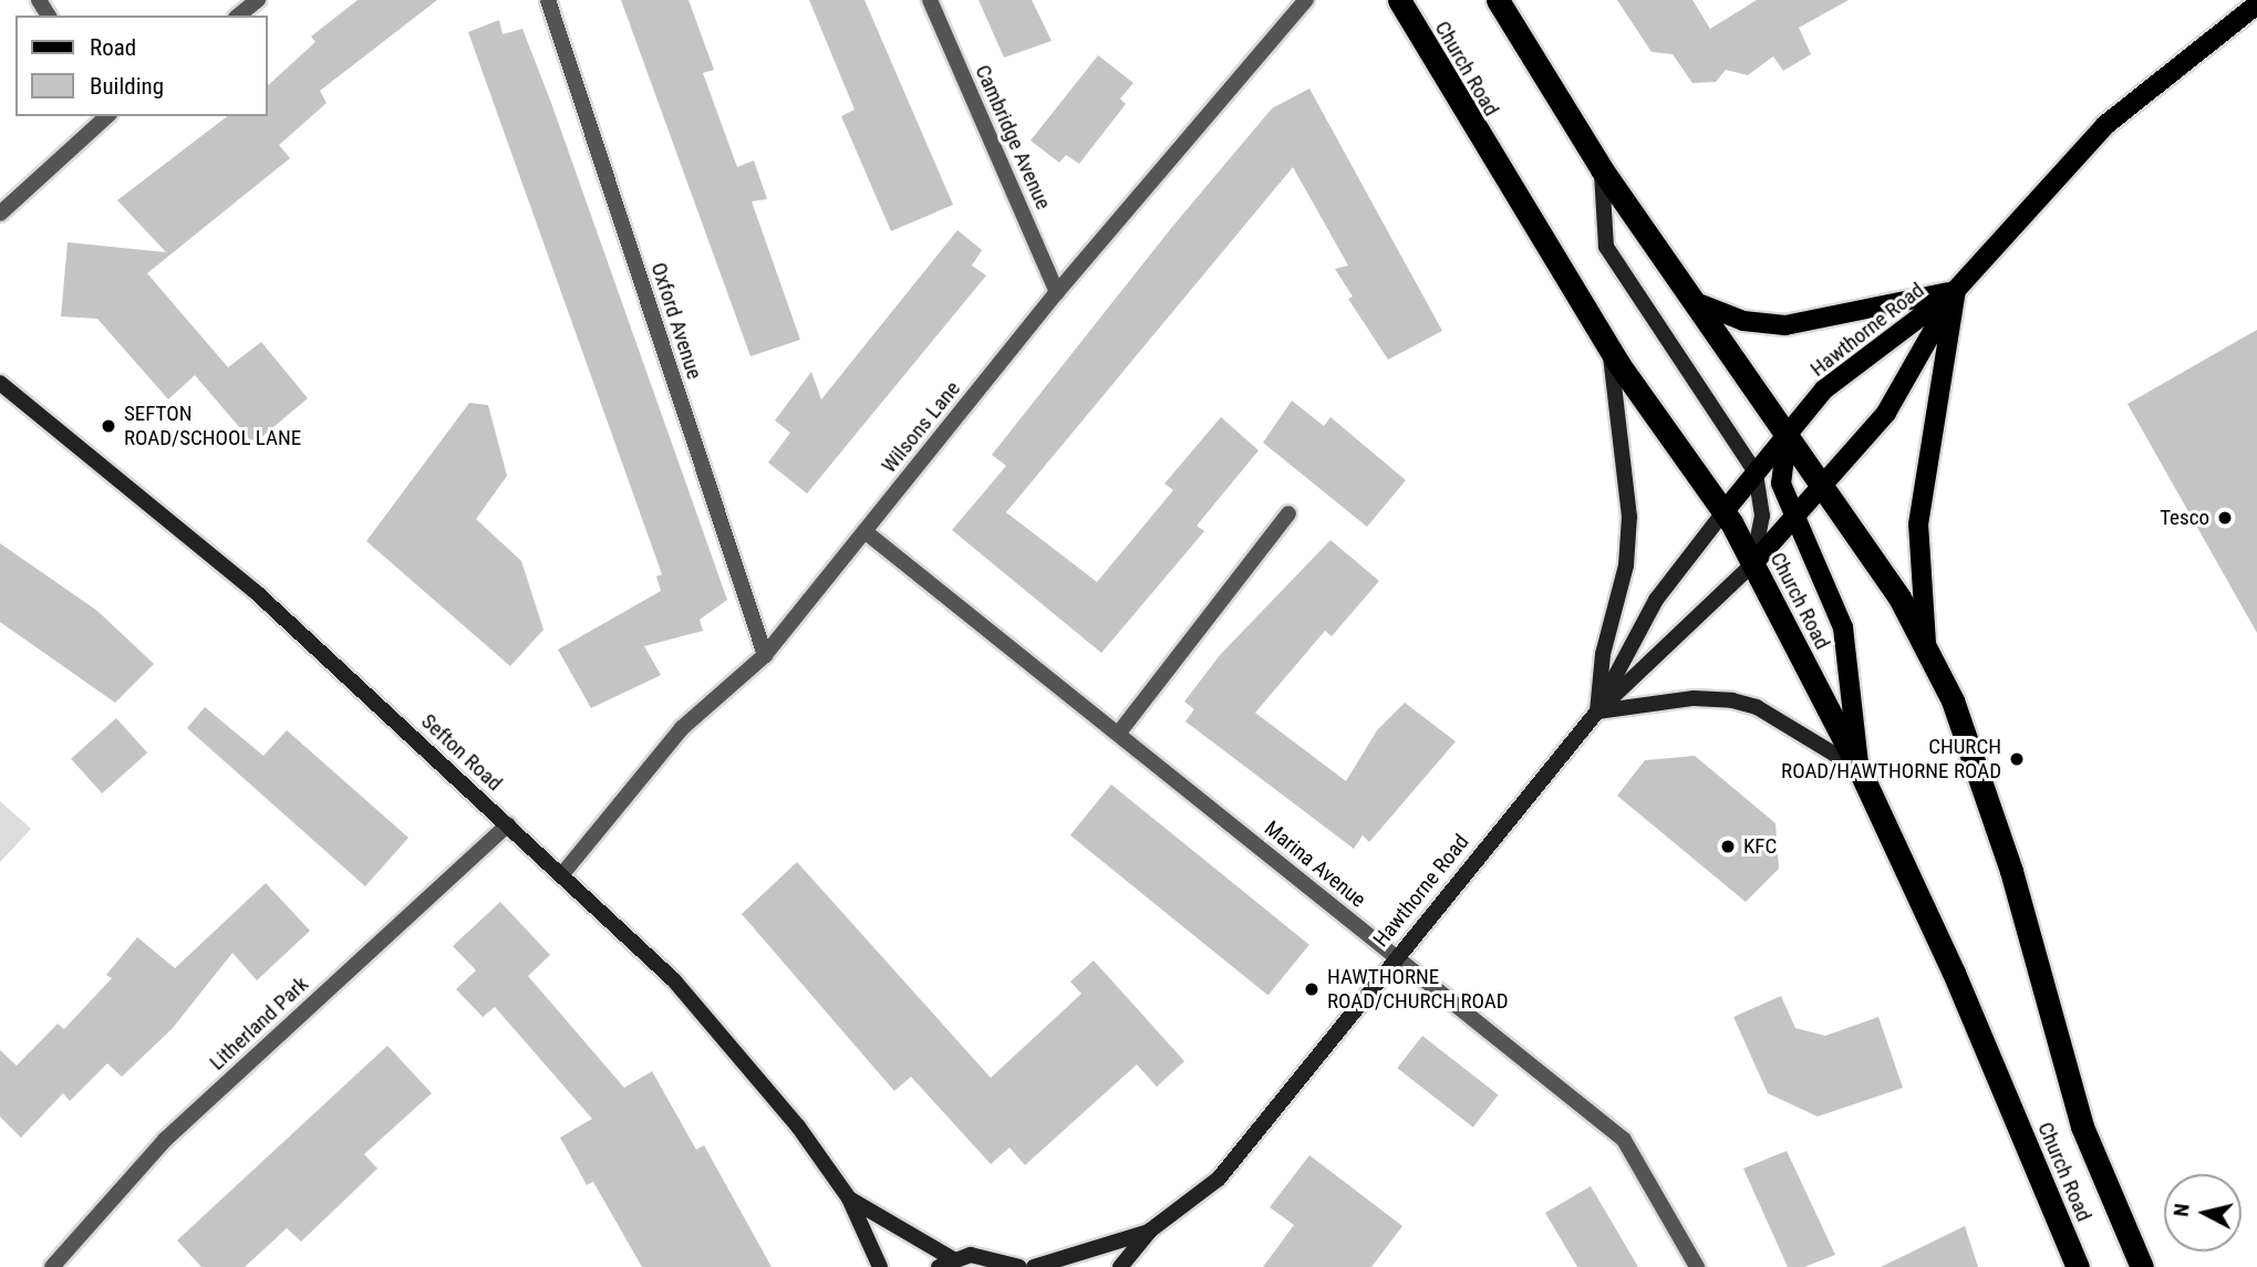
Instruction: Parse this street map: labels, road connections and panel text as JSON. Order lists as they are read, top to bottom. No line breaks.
{"streets":{"highway":["Church Road"],"main road":["Hawthorne Road","Sefton Road"],"street":["Cambridge Avenue","Oxford Avenue","Wilsons Lane","Marina Avenue","Litherland Park"]},"crossings":[["Church Road","Hawthorne Road"],["Cambridge Avenue","Wilsons Lane"],["Oxford Avenue","Wilsons Lane"],["Hawthorne Road","Marina Avenue"],["Wilsons Lane","Sefton Road"],["Wilsons Lane","Marina Avenue"],["Sefton Road","Litherland Park"]],"places":["SEFTON ROAD/SCHOOL LANE","Tesco","CHURCH ROAD/HAWTHORNE ROAD","KFC","HAWTHORNE ROAD/CHURCH ROAD"],"legend":["Road","Building"],"north":"left"}
